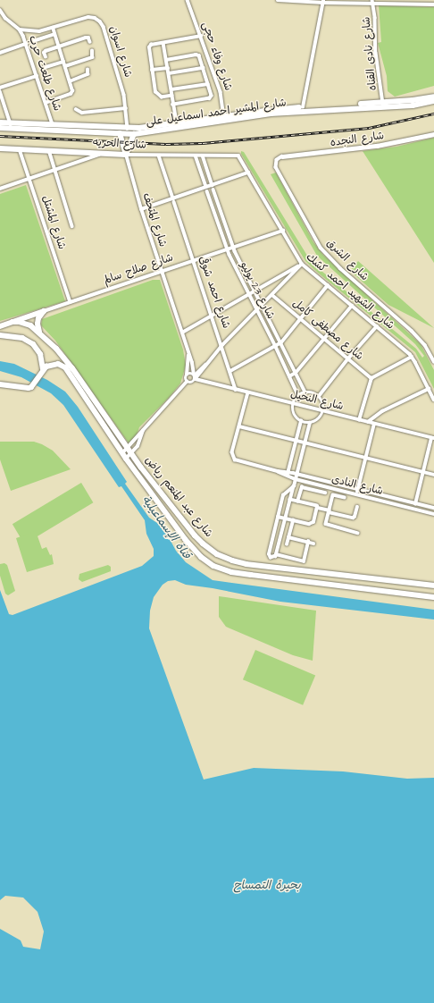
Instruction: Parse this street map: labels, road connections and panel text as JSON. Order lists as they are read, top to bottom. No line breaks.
{"streets":{"main road":["شارع المشير احمد اسماعيل على","شارع الحريه","شارع صلاح سالم","شارع عبد المنعم رياض"],"street":["شارع اسوان","شارع نادى القناه","شارع وفاء حجى","شارع طلعت حرب","شارع النجده","شارع المتحف","شارع المشتل","شارع الشرق","شارع 23 يوليو","شارع الشهيد احمد كشك","شارع احمد شوقى","شارع مصطفى كامل","شارع النخيل","شارع النادى"]},"crossings":[["شارع اسوان","شارع طلعت حرب"],["شارع اسوان","شارع المشير احمد اسماعيل على"],["شارع نادى القناه","شارع المشير احمد اسماعيل على"],["شارع وفاء حجى","شارع المشير احمد اسماعيل على"],["شارع طلعت حرب","شارع المشير احمد اسماعيل على"],["شارع النجده","شارع الشرق"],["شارع الحريه","شارع المتحف"],["شارع الحريه","شارع المشتل"],["شارع الحريه","شارع الشهيد احمد كشك"],["شارع الحريه","شارع احمد شوقى"],["شارع المتحف","شارع صلاح سالم"],["شارع المتحف","شارع النخيل"],["شارع المشتل","شارع صلاح سالم"],["شارع صلاح سالم","شارع 23 يوليو"],["شارع صلاح سالم","شارع الشهيد احمد كشك"],["شارع صلاح سالم","شارع احمد شوقى"],["شارع صلاح سالم","شارع عبد المنعم رياض"],["شارع احمد شوقى","شارع النخيل"],["شارع النخيل","شارع النادى"]],"water":["قناة الإسماعيلية","بحيرة التمساح"]}
